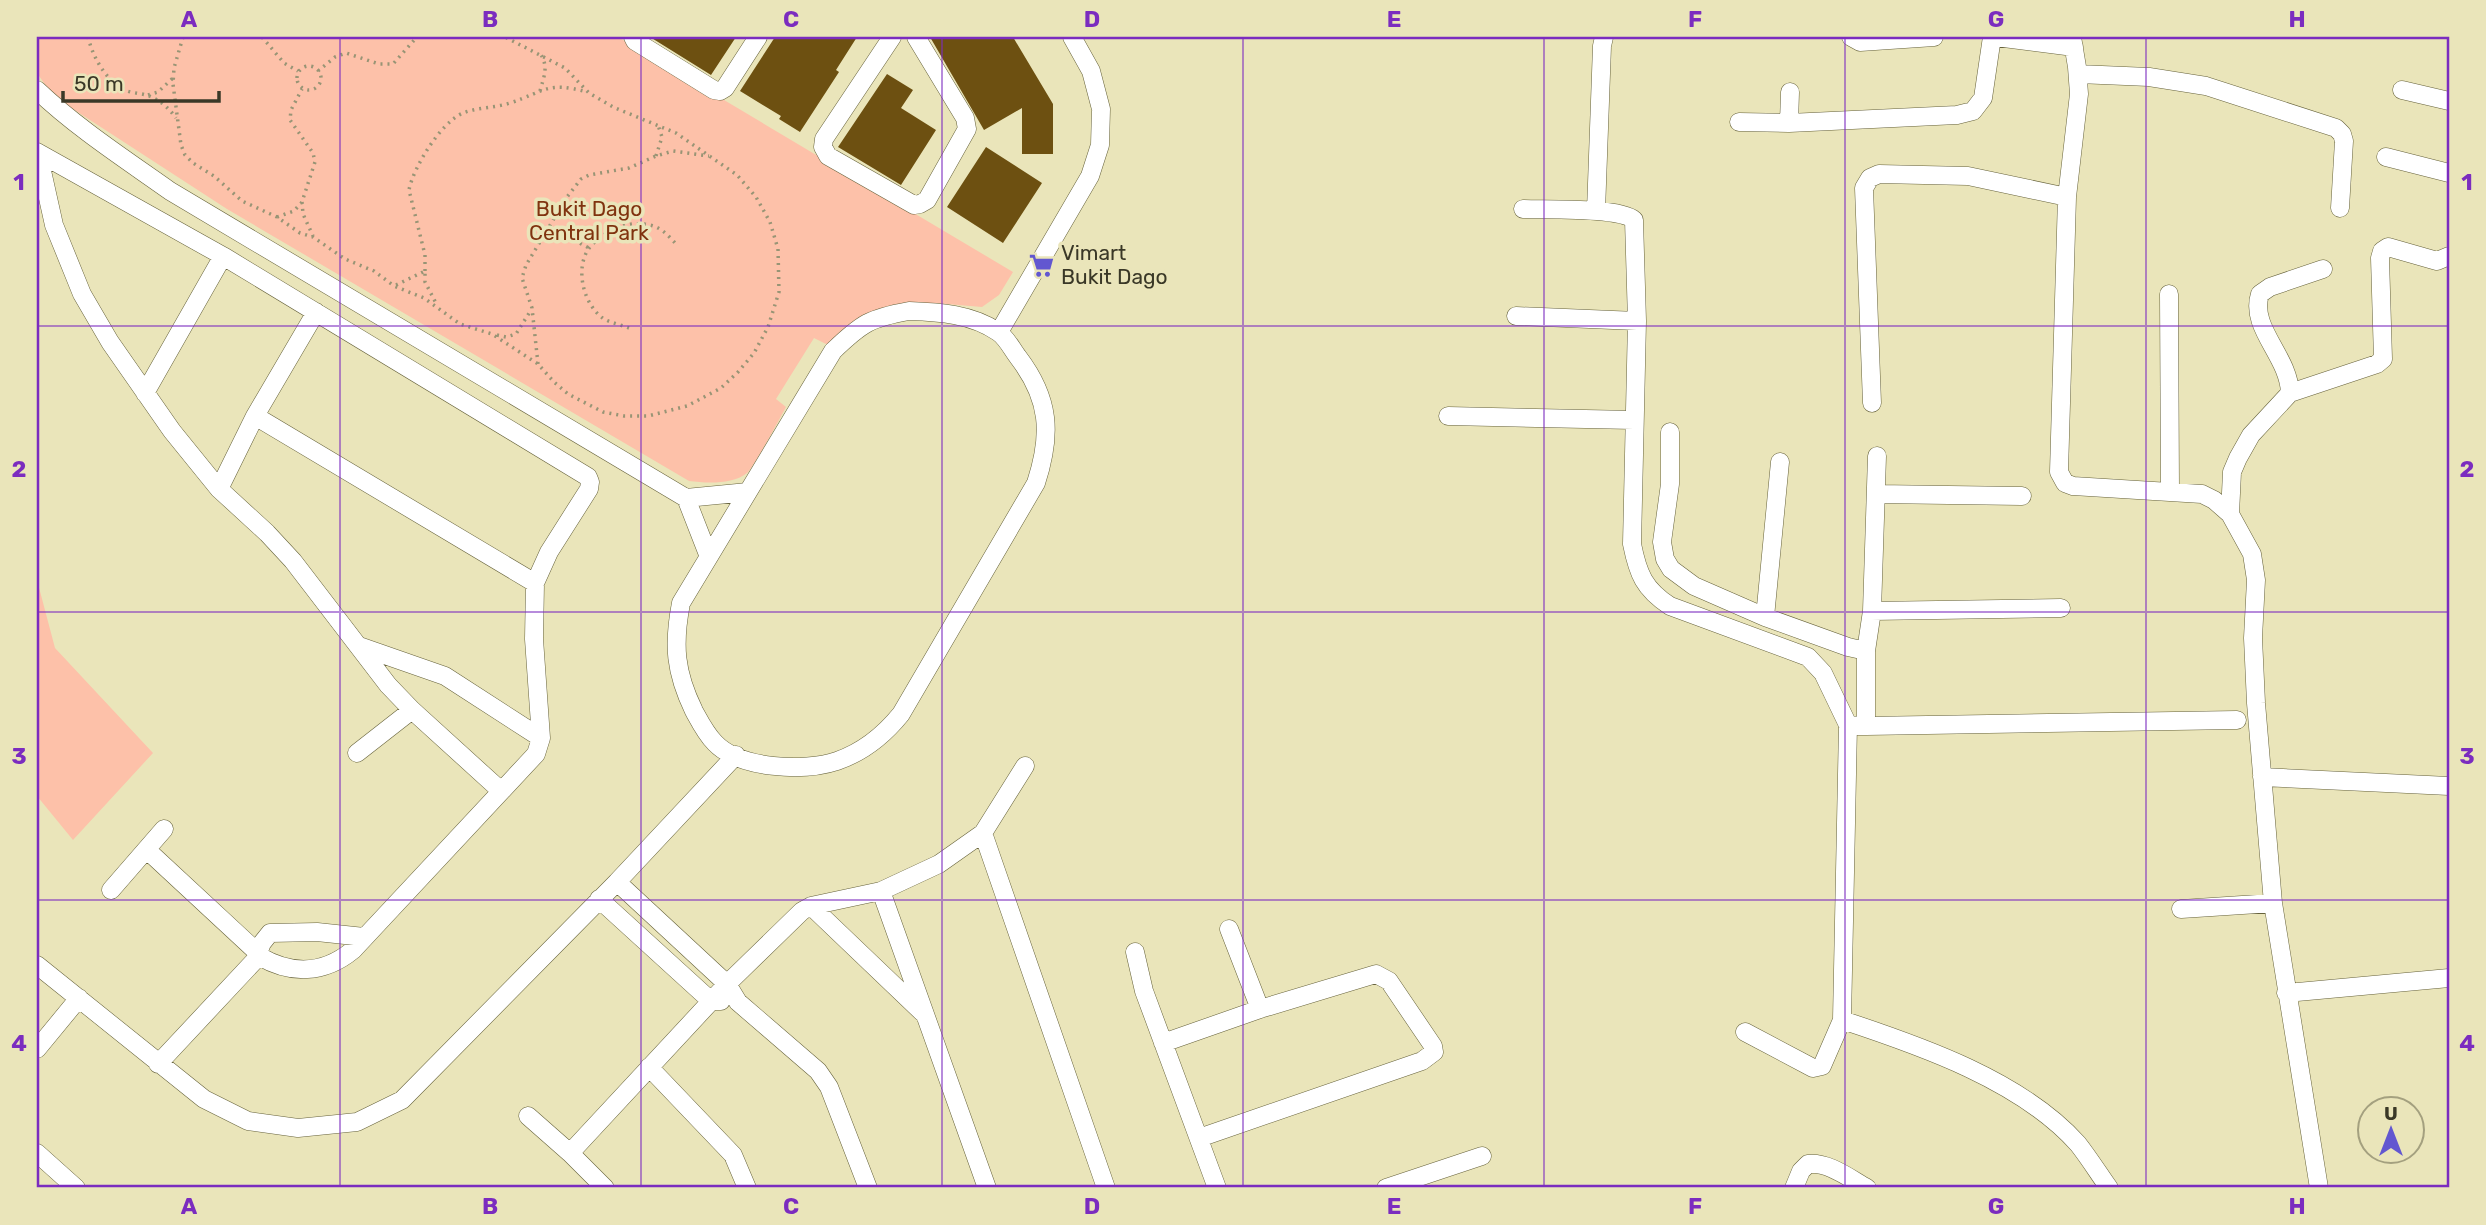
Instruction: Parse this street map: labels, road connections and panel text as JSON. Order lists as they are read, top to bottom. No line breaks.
{"parks":["Bukit Dago Central Park"],"places":{"supermarket":["Vimart Bukit Dago"]},"scale_bar":"50 m","north":"top","grid":{"columns":["A","B","C","D","E","F","G","H"],"rows":["1","2","3","4"]}}
